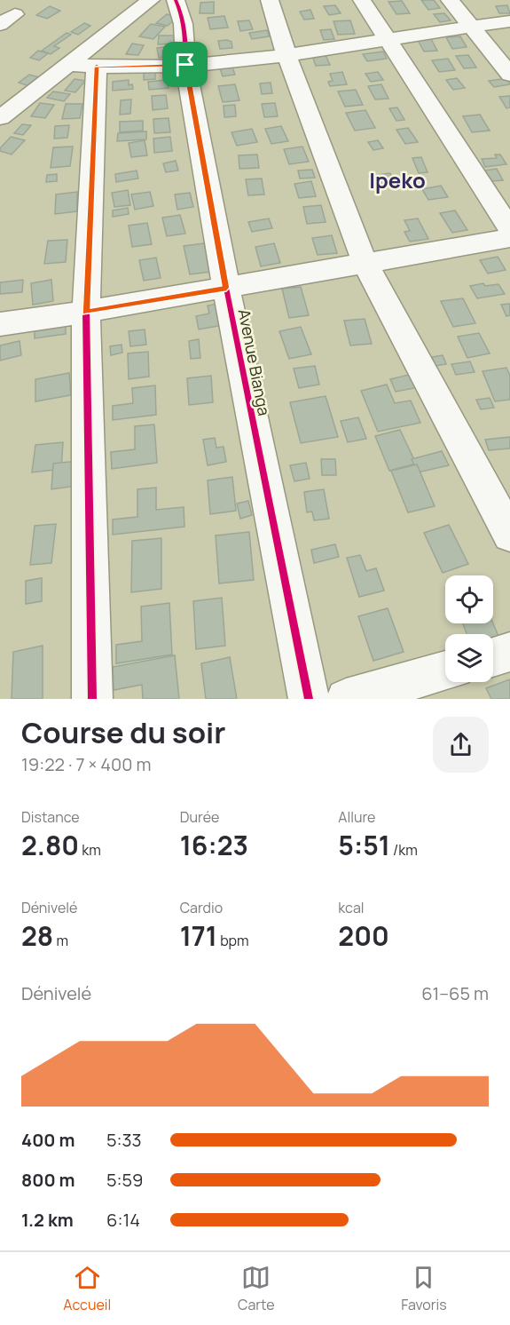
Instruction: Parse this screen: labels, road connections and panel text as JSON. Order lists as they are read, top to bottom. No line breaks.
{"streets":{"street":["Avenue Bianga"]},"districts":["Ipeko"],"page":{"heading":["Course du soir","19:22 · 7 × 400 m"],"stats":[["Distance","2.80 km"],["Durée","16:23"],["Allure","5:51 /km"],["Dénivelé","28 m"],["Cardio","171 bpm"],["kcal","200"]],"chart":["Dénivelé","61–65 m"],"list":[{"name":"400 m","note":"5:33"},{"name":"800 m","note":"5:59"},{"name":"1.2 km","note":"6:14"}],"tabs":["Accueil","Carte","Favoris"]}}
